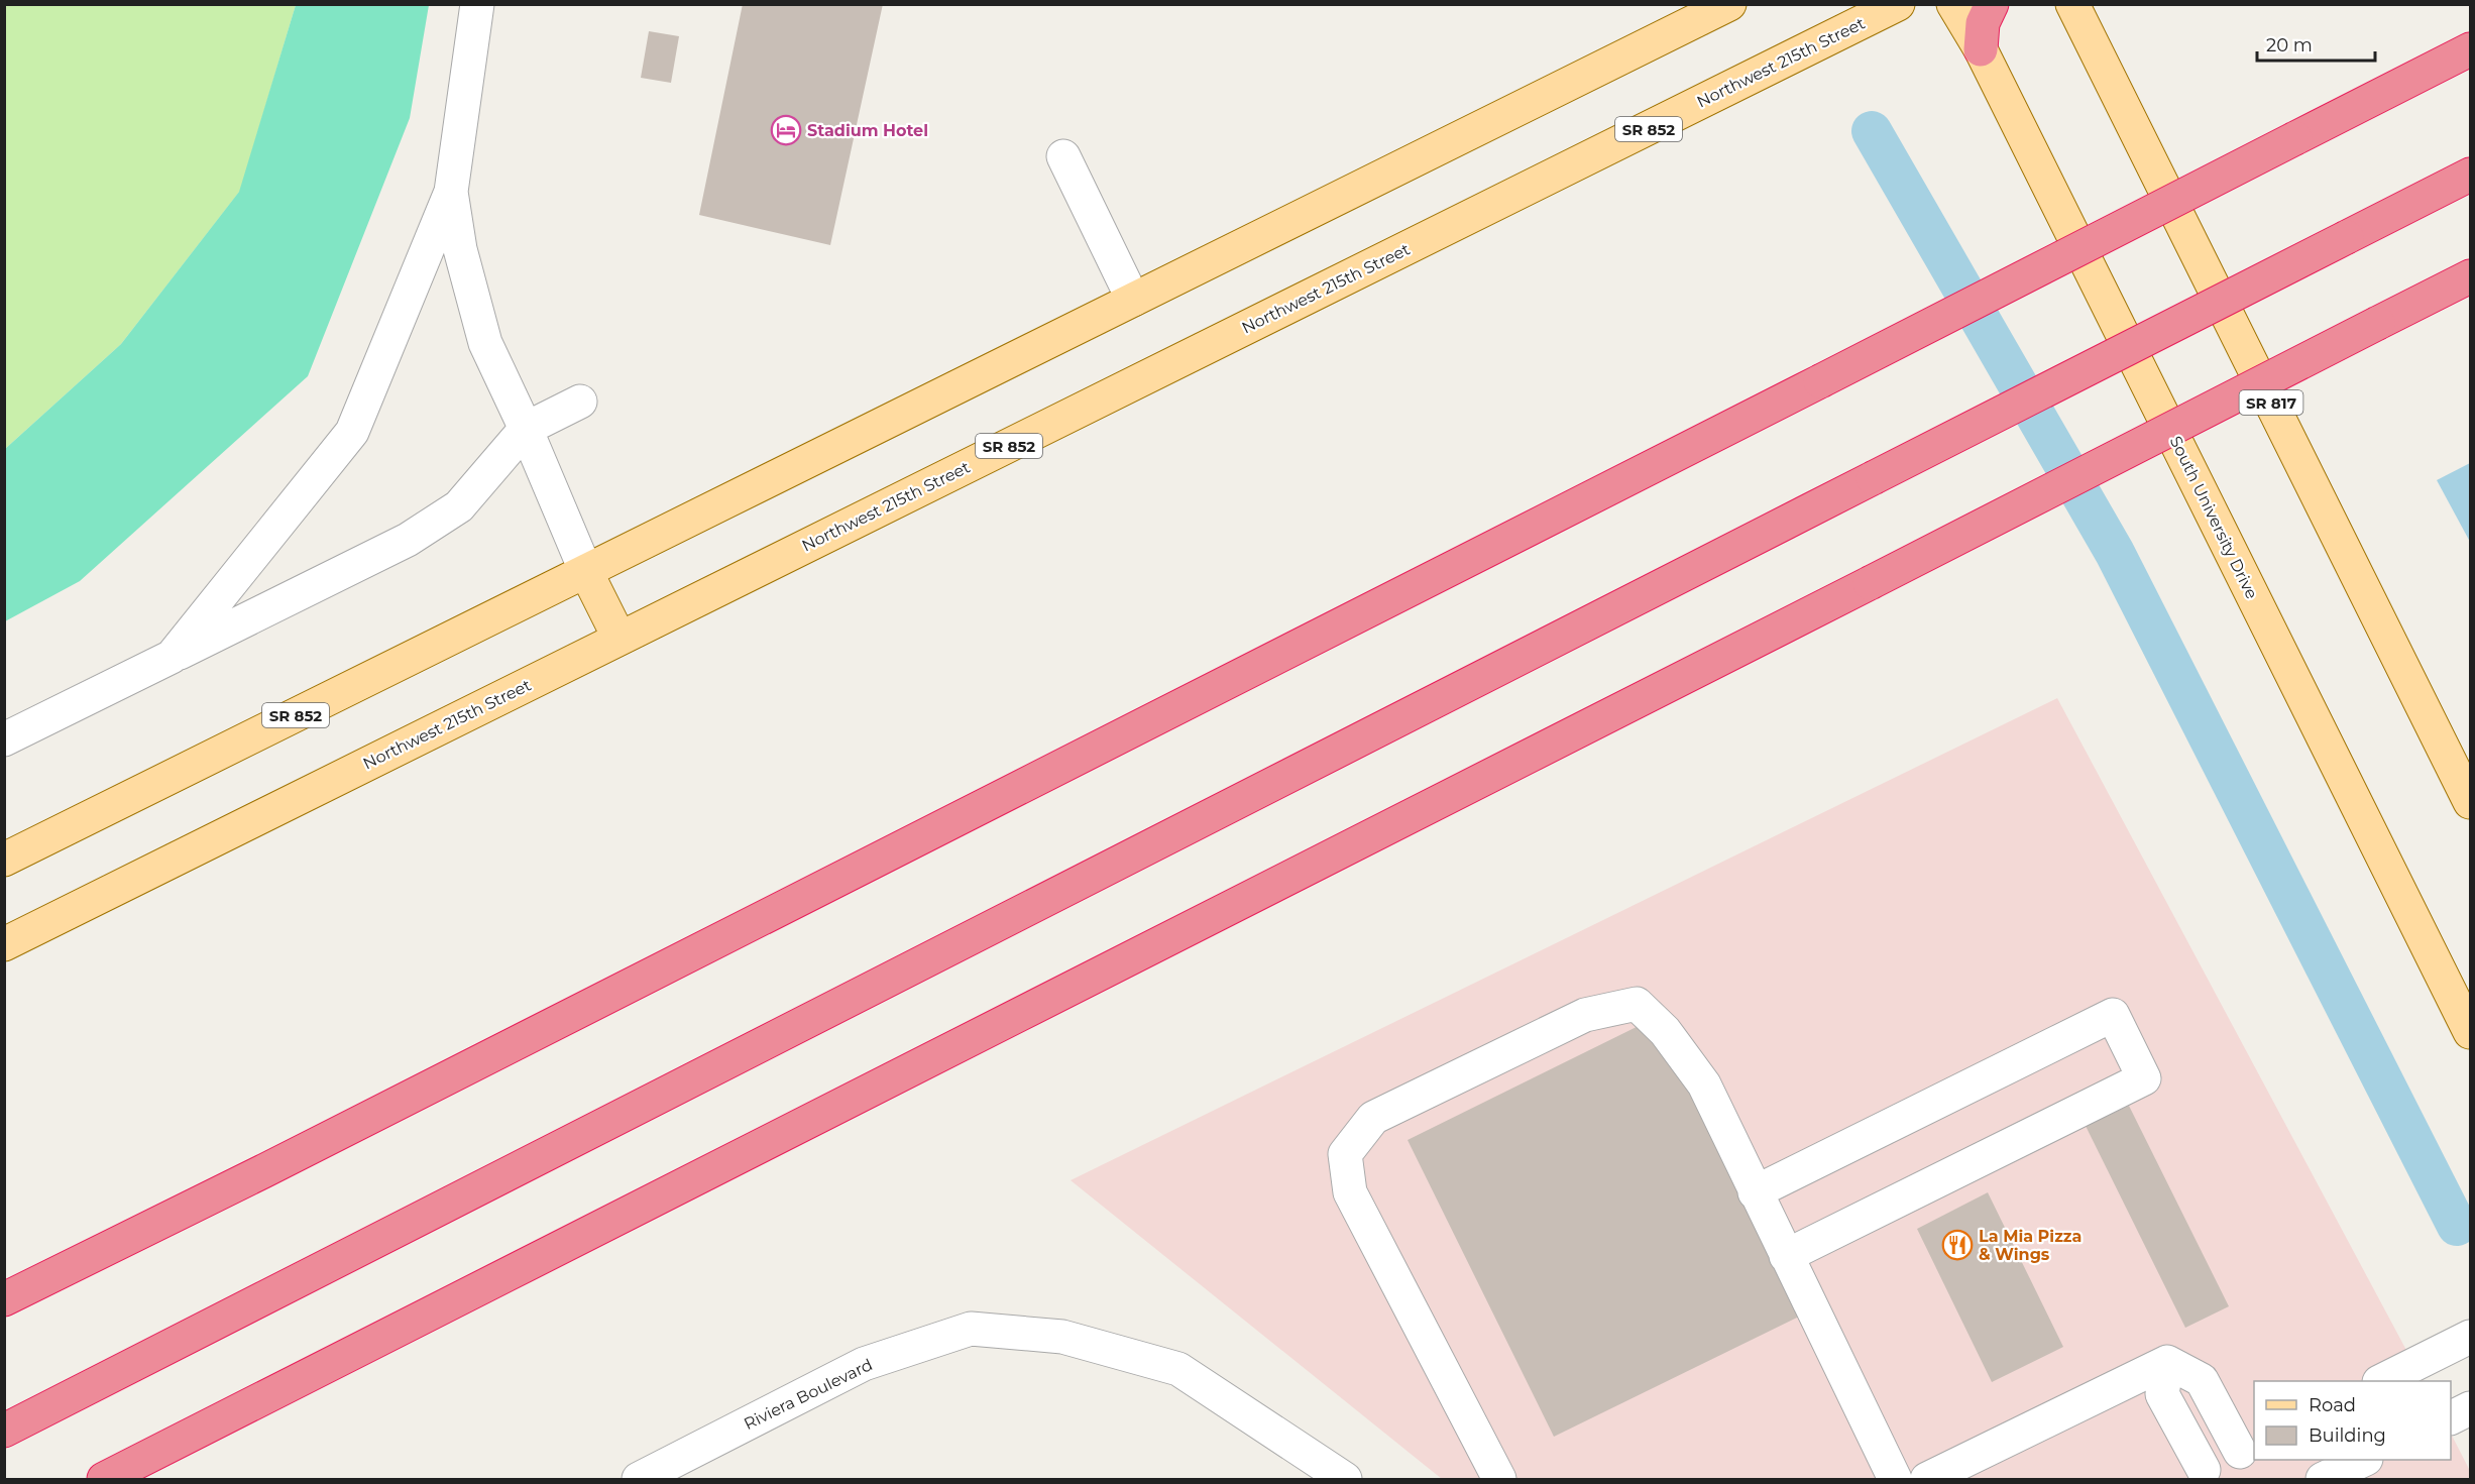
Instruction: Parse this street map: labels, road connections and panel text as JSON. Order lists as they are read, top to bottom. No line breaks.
{"streets":{"main road":["Northwest 215th Street","SR 852","SR 817","South University Drive"],"street":["Riviera Boulevard"]},"places":{"hotel":["Stadium Hotel"],"restaurant":["La Mia Pizza & Wings"]},"legend":["Road","Building"],"scale_bar":"20 m"}
